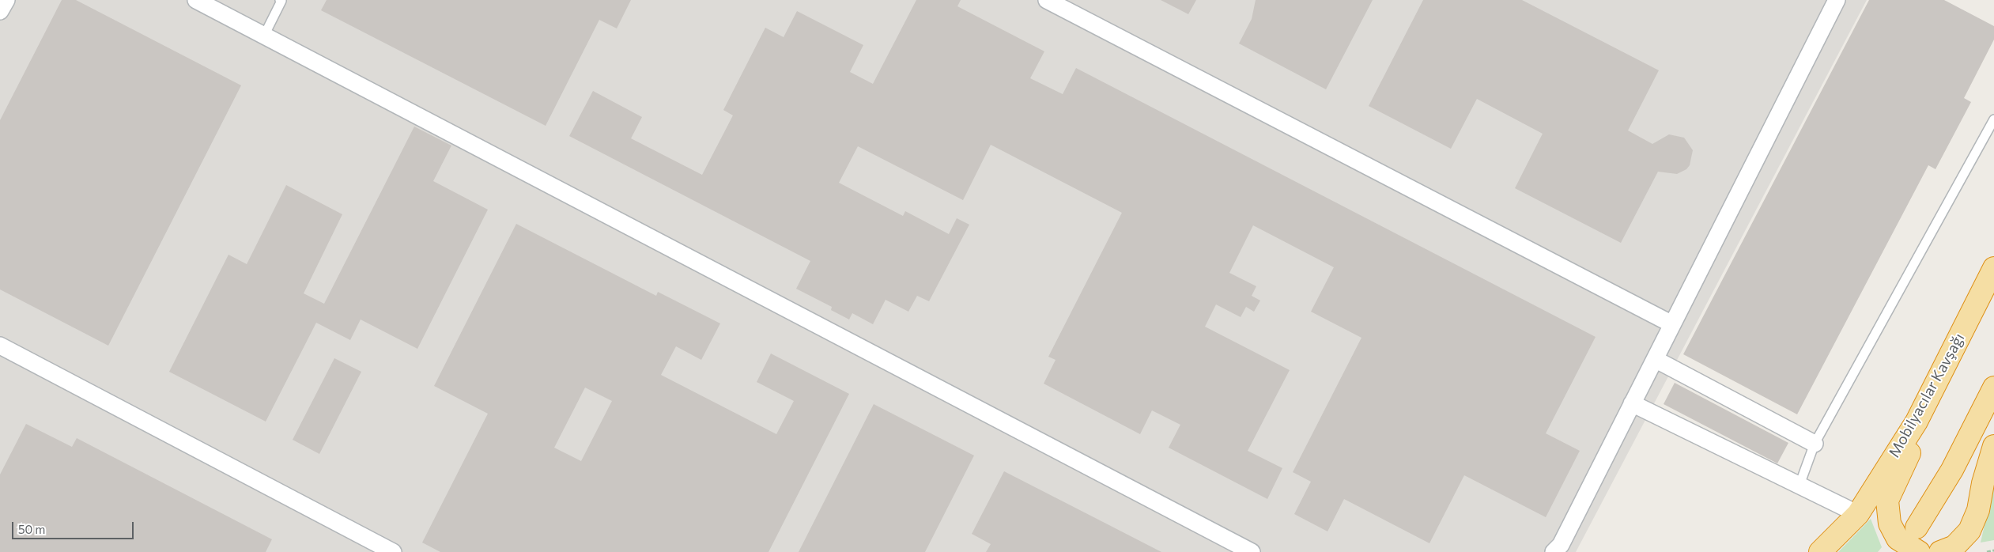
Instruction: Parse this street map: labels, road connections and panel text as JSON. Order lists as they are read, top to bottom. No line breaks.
{"streets":{"highway":["Mobilyacılar Kavşağı"]},"scale_bar":"50 m"}
